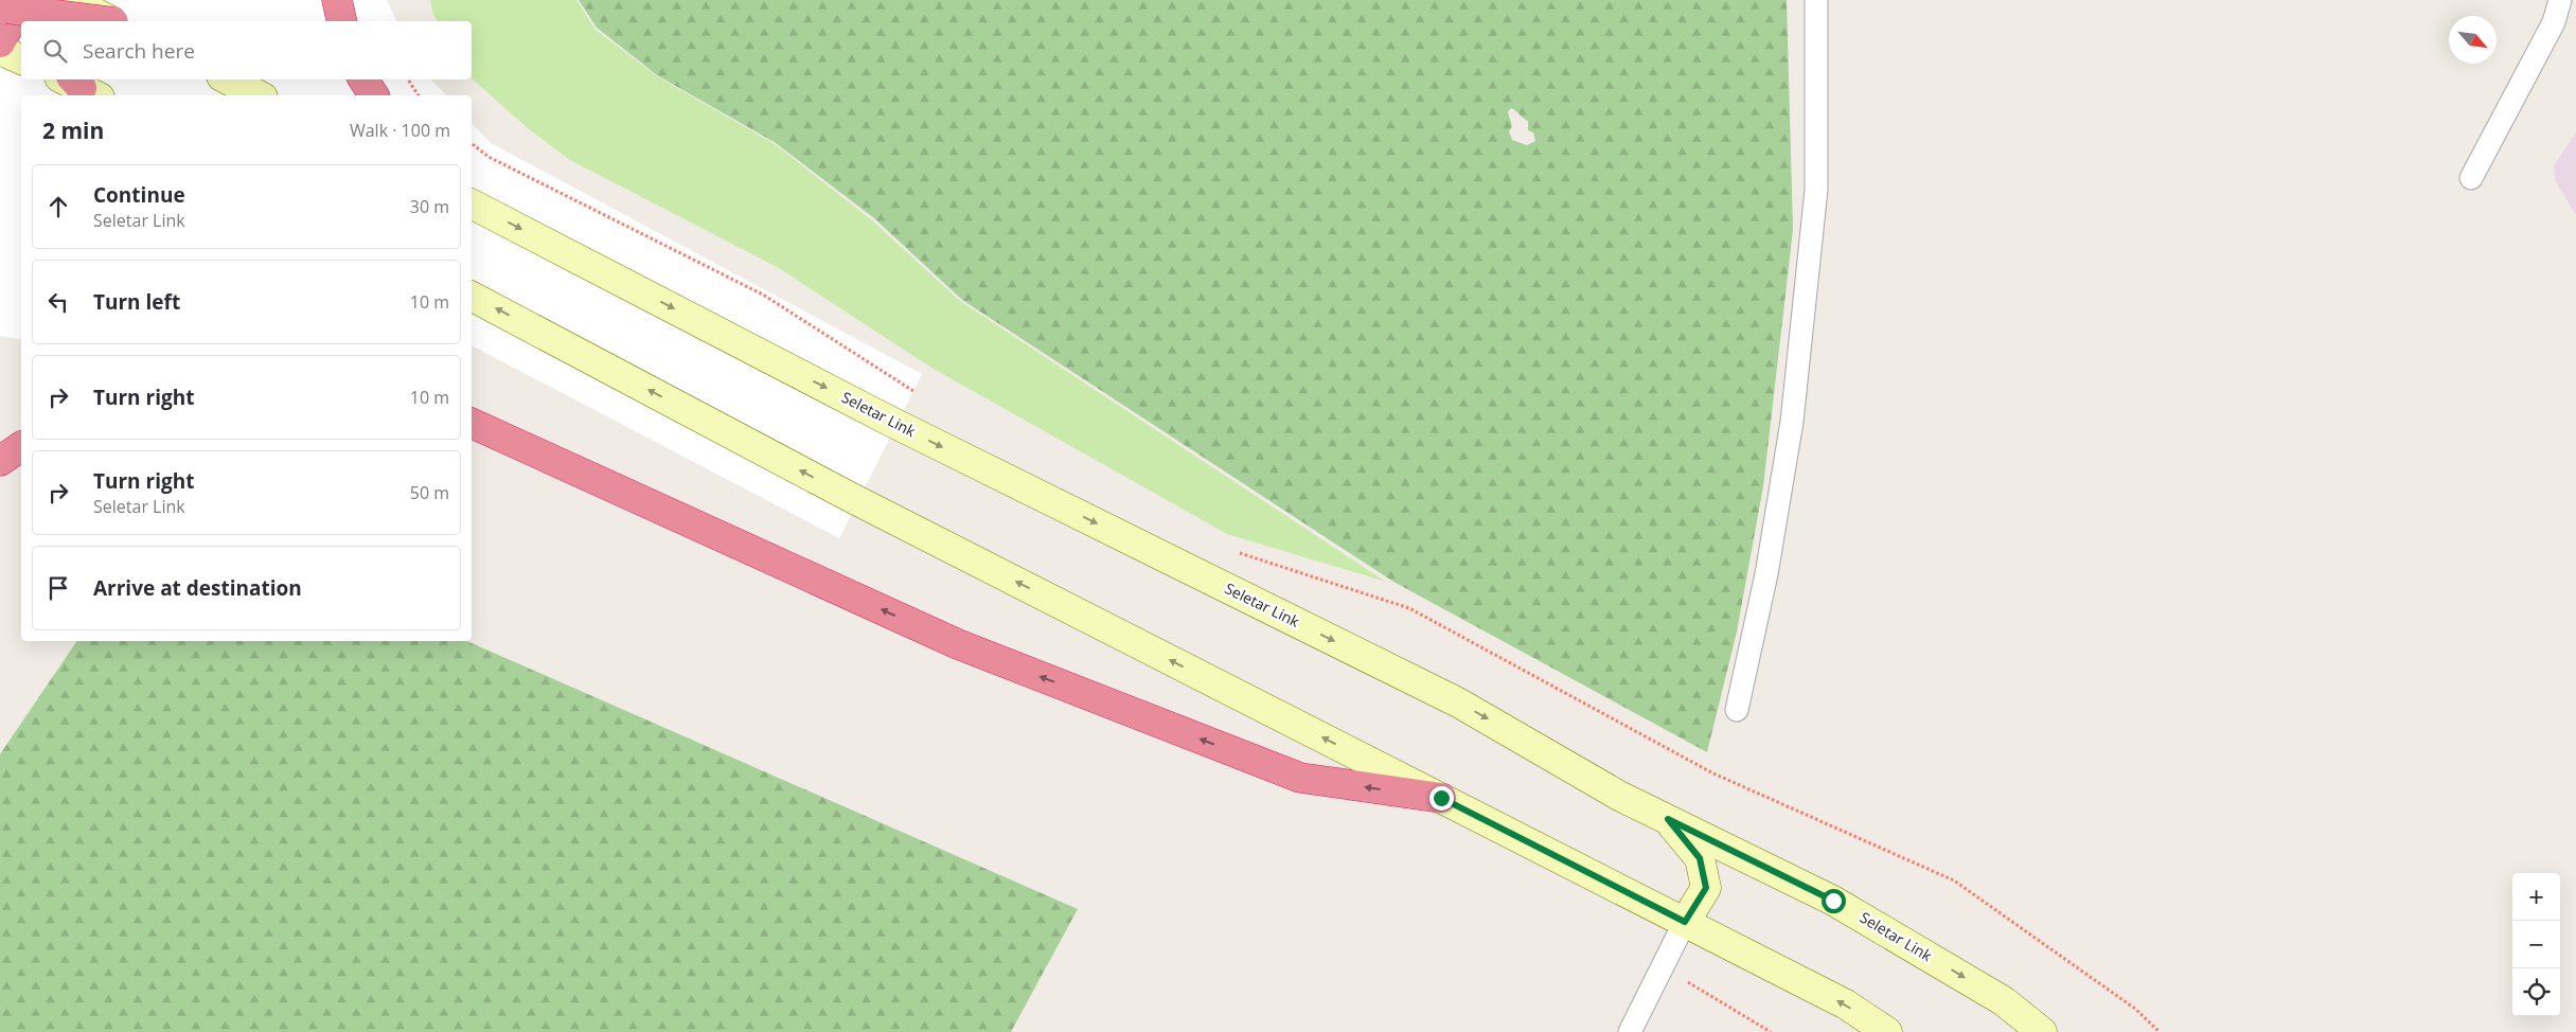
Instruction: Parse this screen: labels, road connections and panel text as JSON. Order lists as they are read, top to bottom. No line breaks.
{"streets":{"main road":["Seletar Link"]},"north":"bottom right","page":{"search":"Search here","heading":["2 min","Walk · 100 m"],"list":[["Continue","Seletar Link","30 m"],["Turn left","10 m"],["Turn right","10 m"],["Turn right","Seletar Link","50 m"],"Arrive at destination"],"map_buttons":["+","−"]}}
